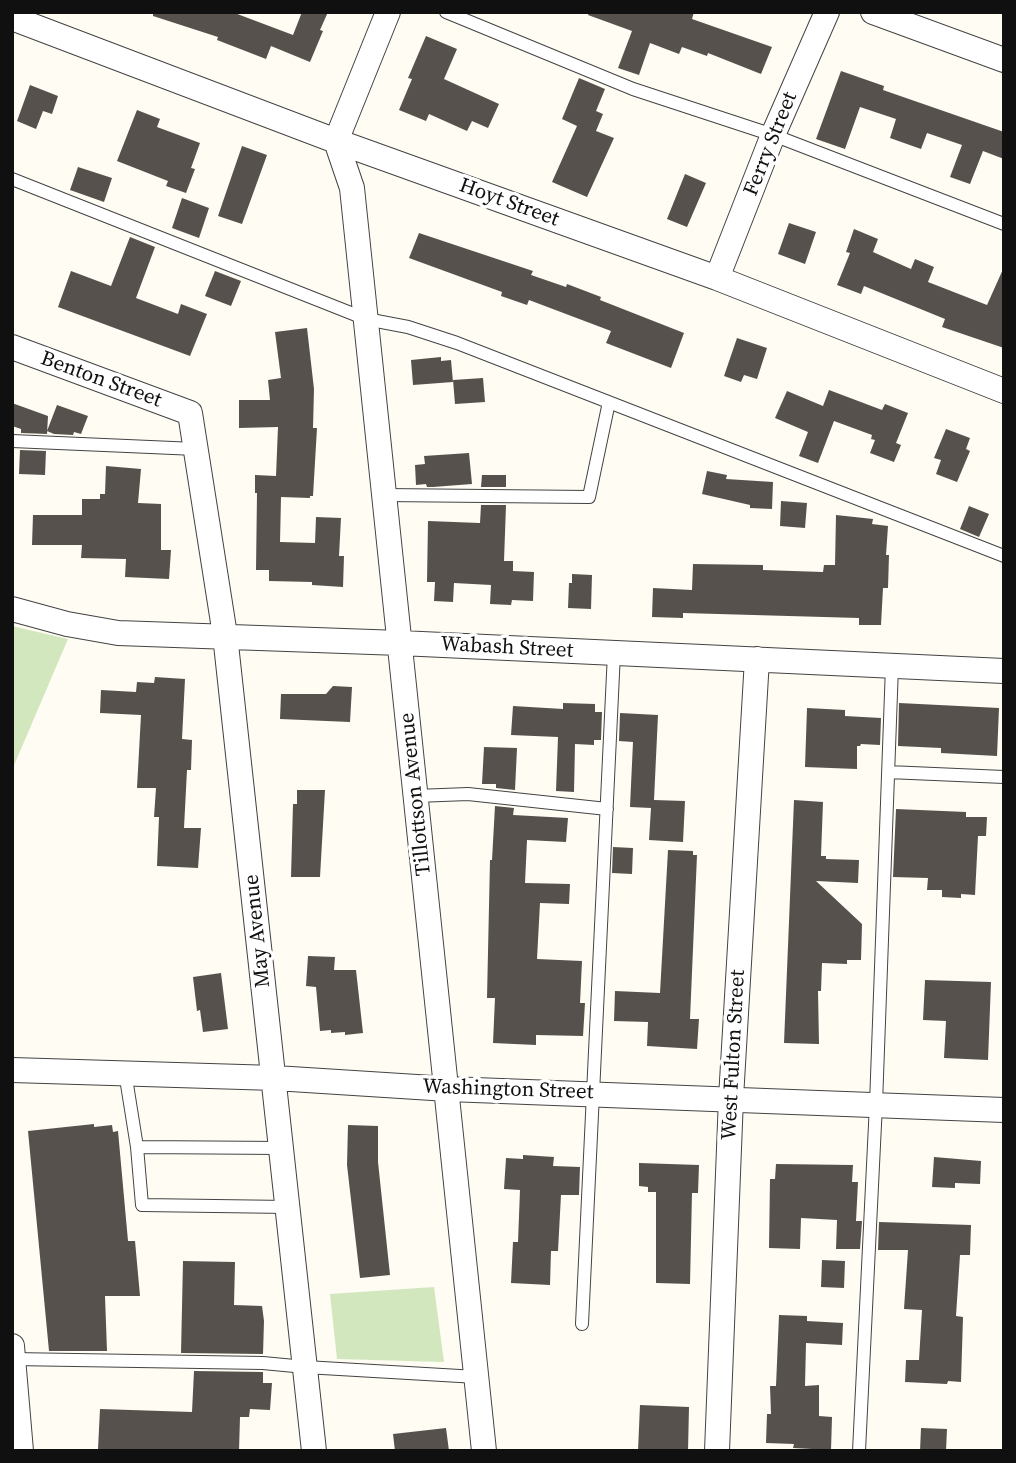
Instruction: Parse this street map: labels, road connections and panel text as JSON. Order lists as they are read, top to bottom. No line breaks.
{"streets":{"street":["Ferry Street","Hoyt Street","Benton Street","Wabash Street","Tillottson Avenue","May Avenue","West Fulton Street","Washington Street"]},"crossings":[["Ferry Street","Hoyt Street"],["Hoyt Street","Tillottson Avenue"],["Benton Street","May Avenue"],["Wabash Street","Tillottson Avenue"],["Wabash Street","May Avenue"],["Wabash Street","West Fulton Street"],["Tillottson Avenue","Washington Street"],["May Avenue","Washington Street"],["West Fulton Street","Washington Street"]]}
